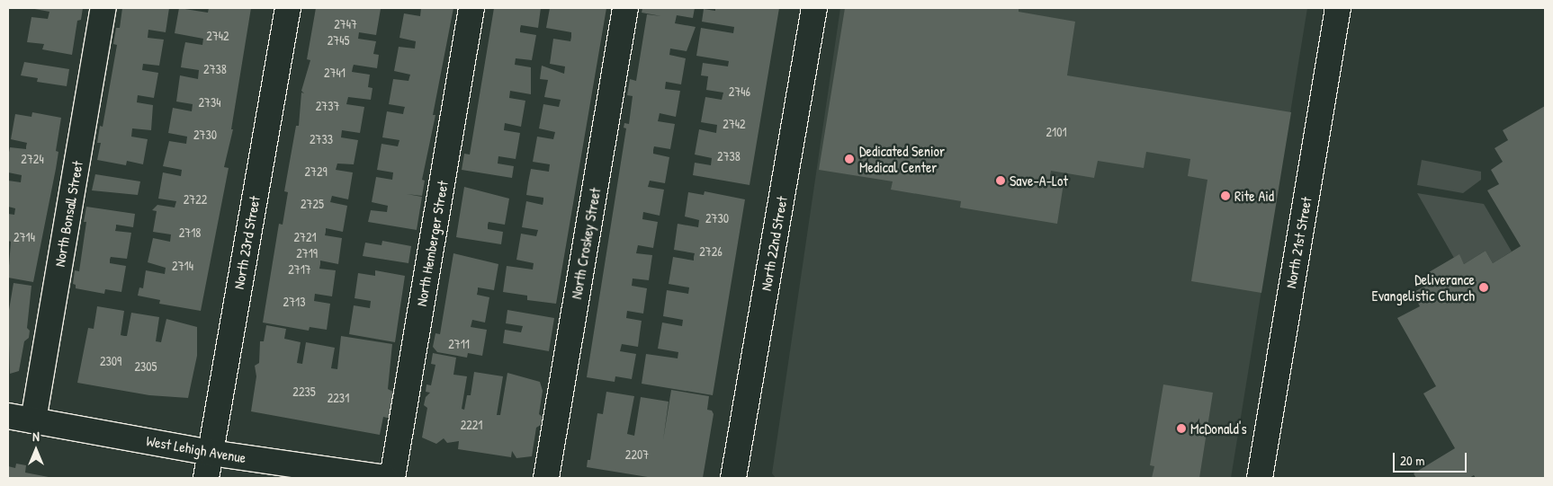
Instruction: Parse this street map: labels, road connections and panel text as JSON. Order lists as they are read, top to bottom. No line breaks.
{"streets":{"street":["North Bonsall Street","North 23rd Street","North 21st Street","North Hemberger Street","North Croskey Street","North 22nd Street","West Lehigh Avenue"]},"crossings":[["North Bonsall Street","West Lehigh Avenue"],["North 23rd Street","West Lehigh Avenue"]],"places":["Dedicated Senior Medical Center","Save-A-Lot","Rite Aid","Deliverance Evangelistic Church","McDonald's"],"house_numbers":["2747","2742","2745","2738","2741","2746","2734","2737","2742","2101","2730","2733","2738","2724","2729","2722","2725","2730","2718","2714","2721","2726","2719","2714","2717","2713","2711","2309","2305","2235","2231","2221","2207"],"scale_bar":"20 m","north":"top"}
